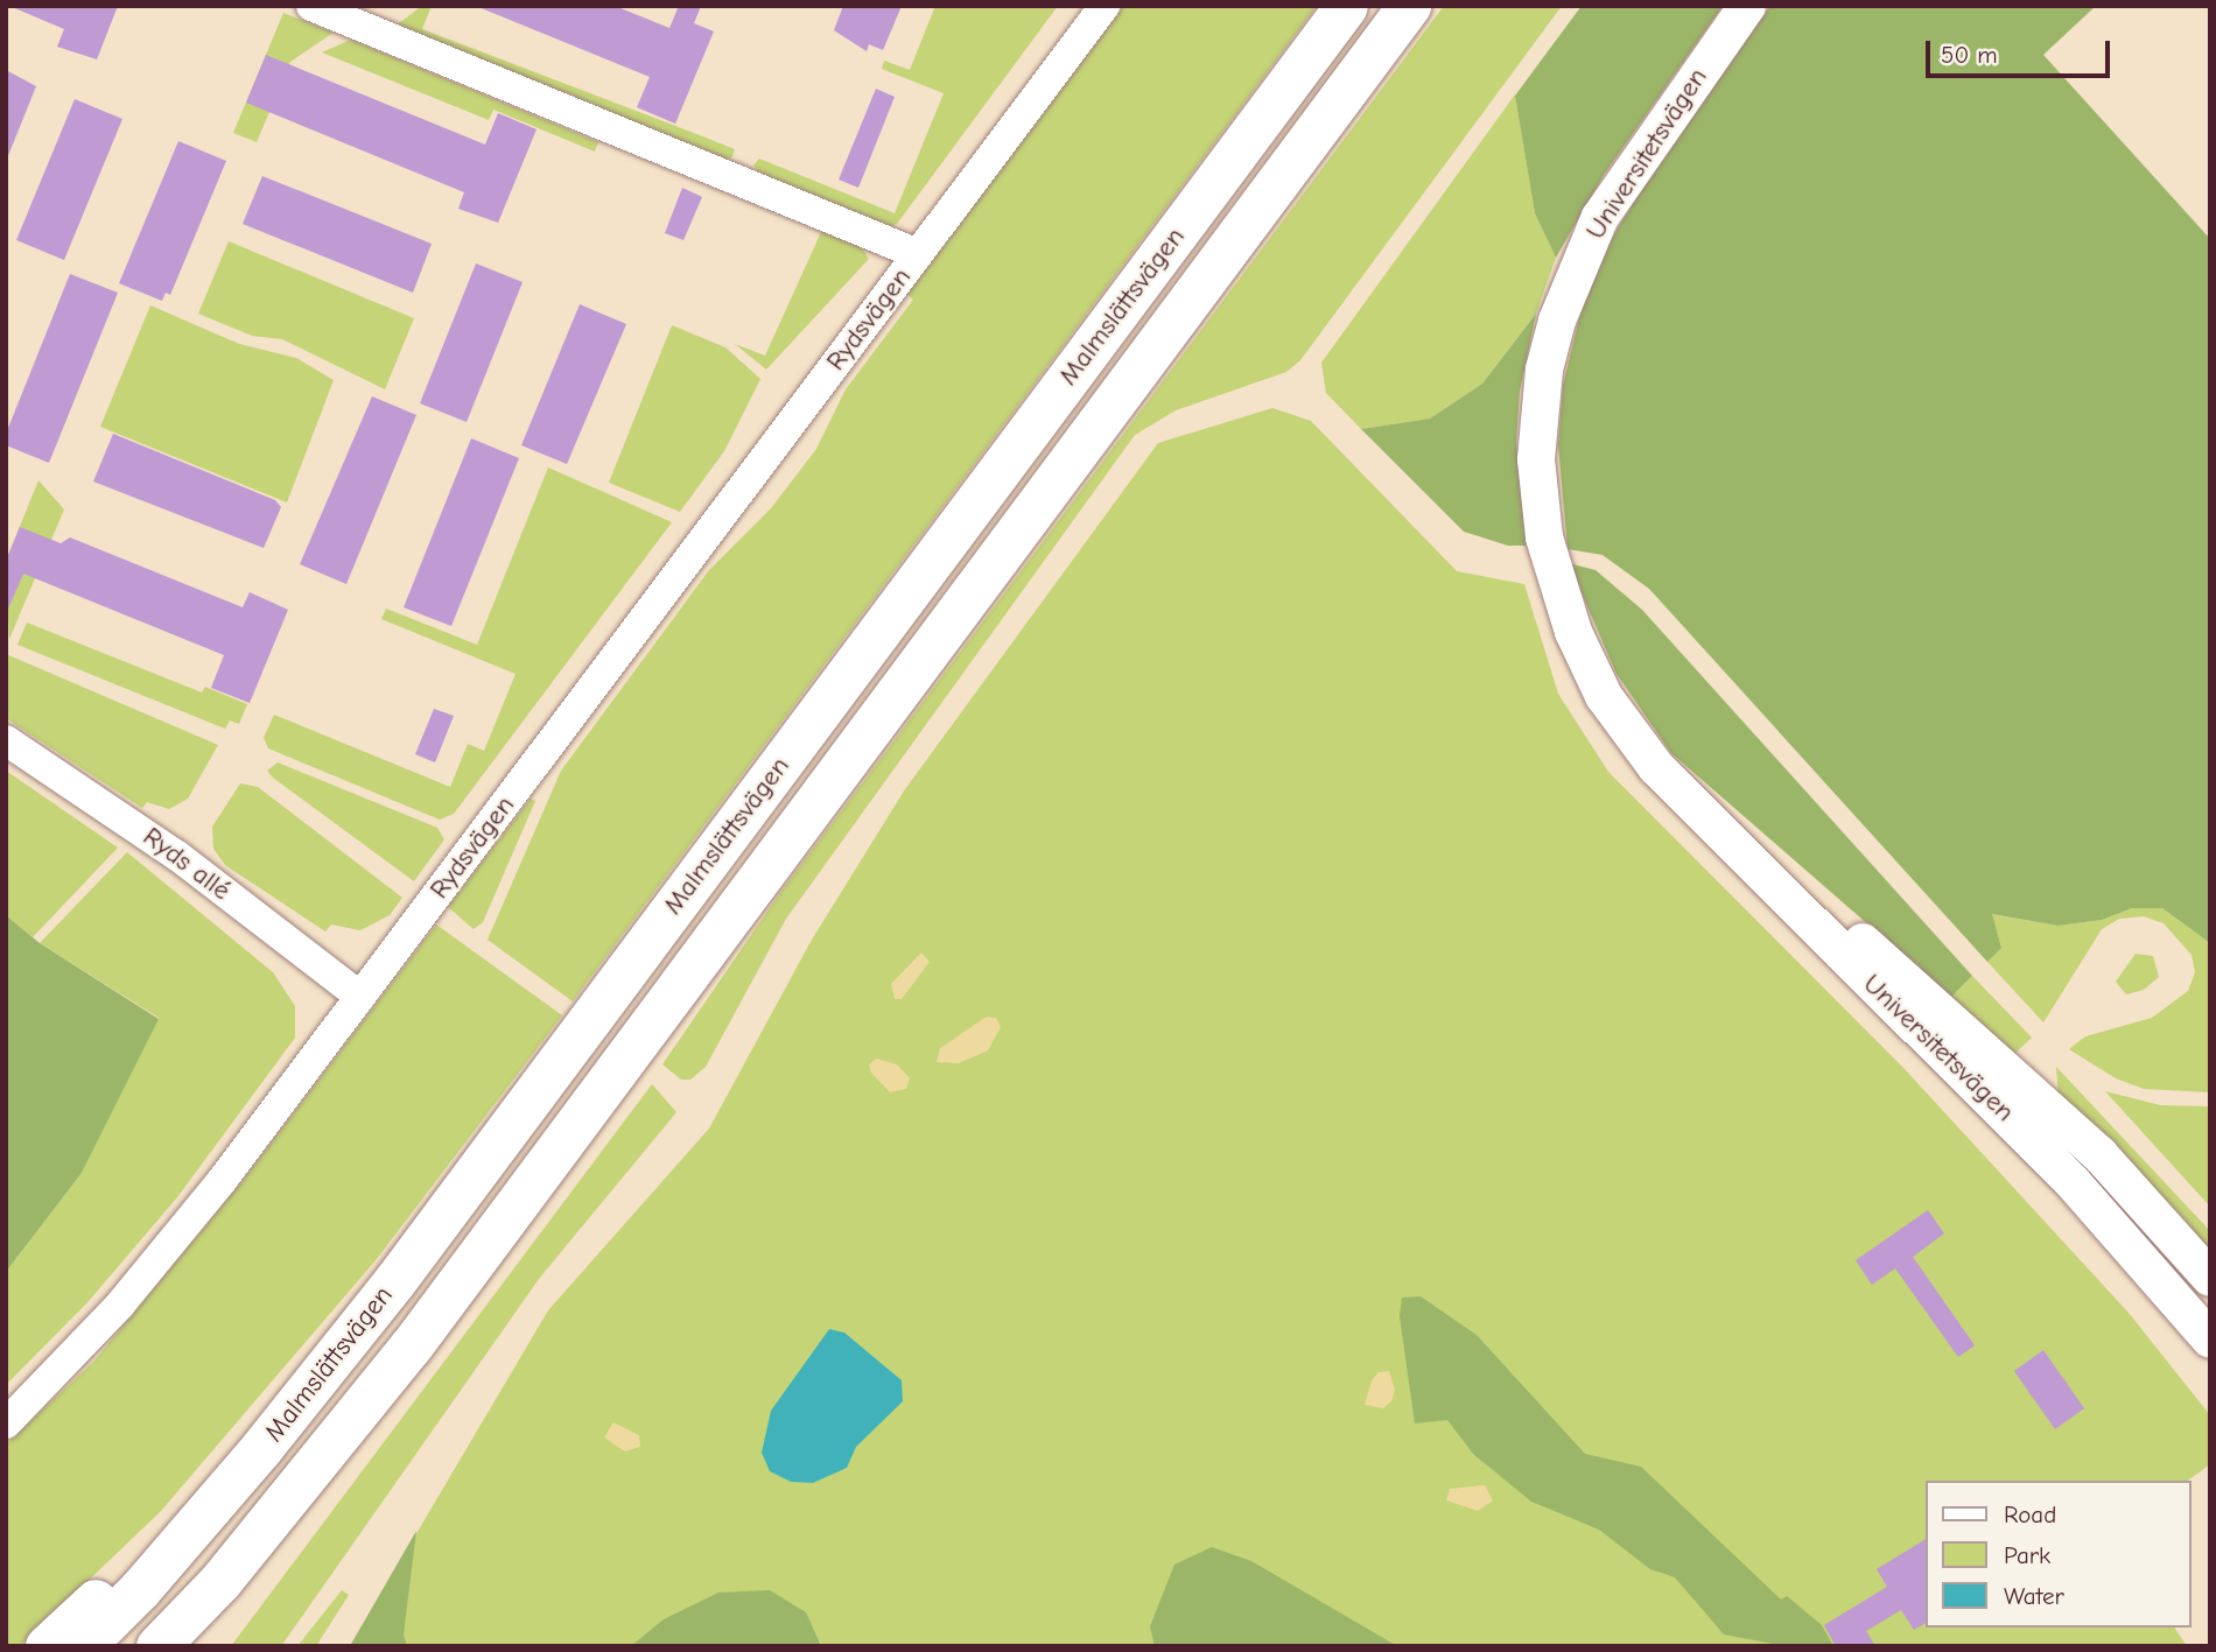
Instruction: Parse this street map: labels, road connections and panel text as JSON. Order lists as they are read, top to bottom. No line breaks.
{"streets":{"highway":["Malmslättsvägen"],"main road":["Universitetsvägen"],"street":["Rydsvägen","Ryds allé"]},"crossings":[["Rydsvägen","Ryds allé"]],"legend":["Road","Park","Water"],"scale_bar":"50 m"}
